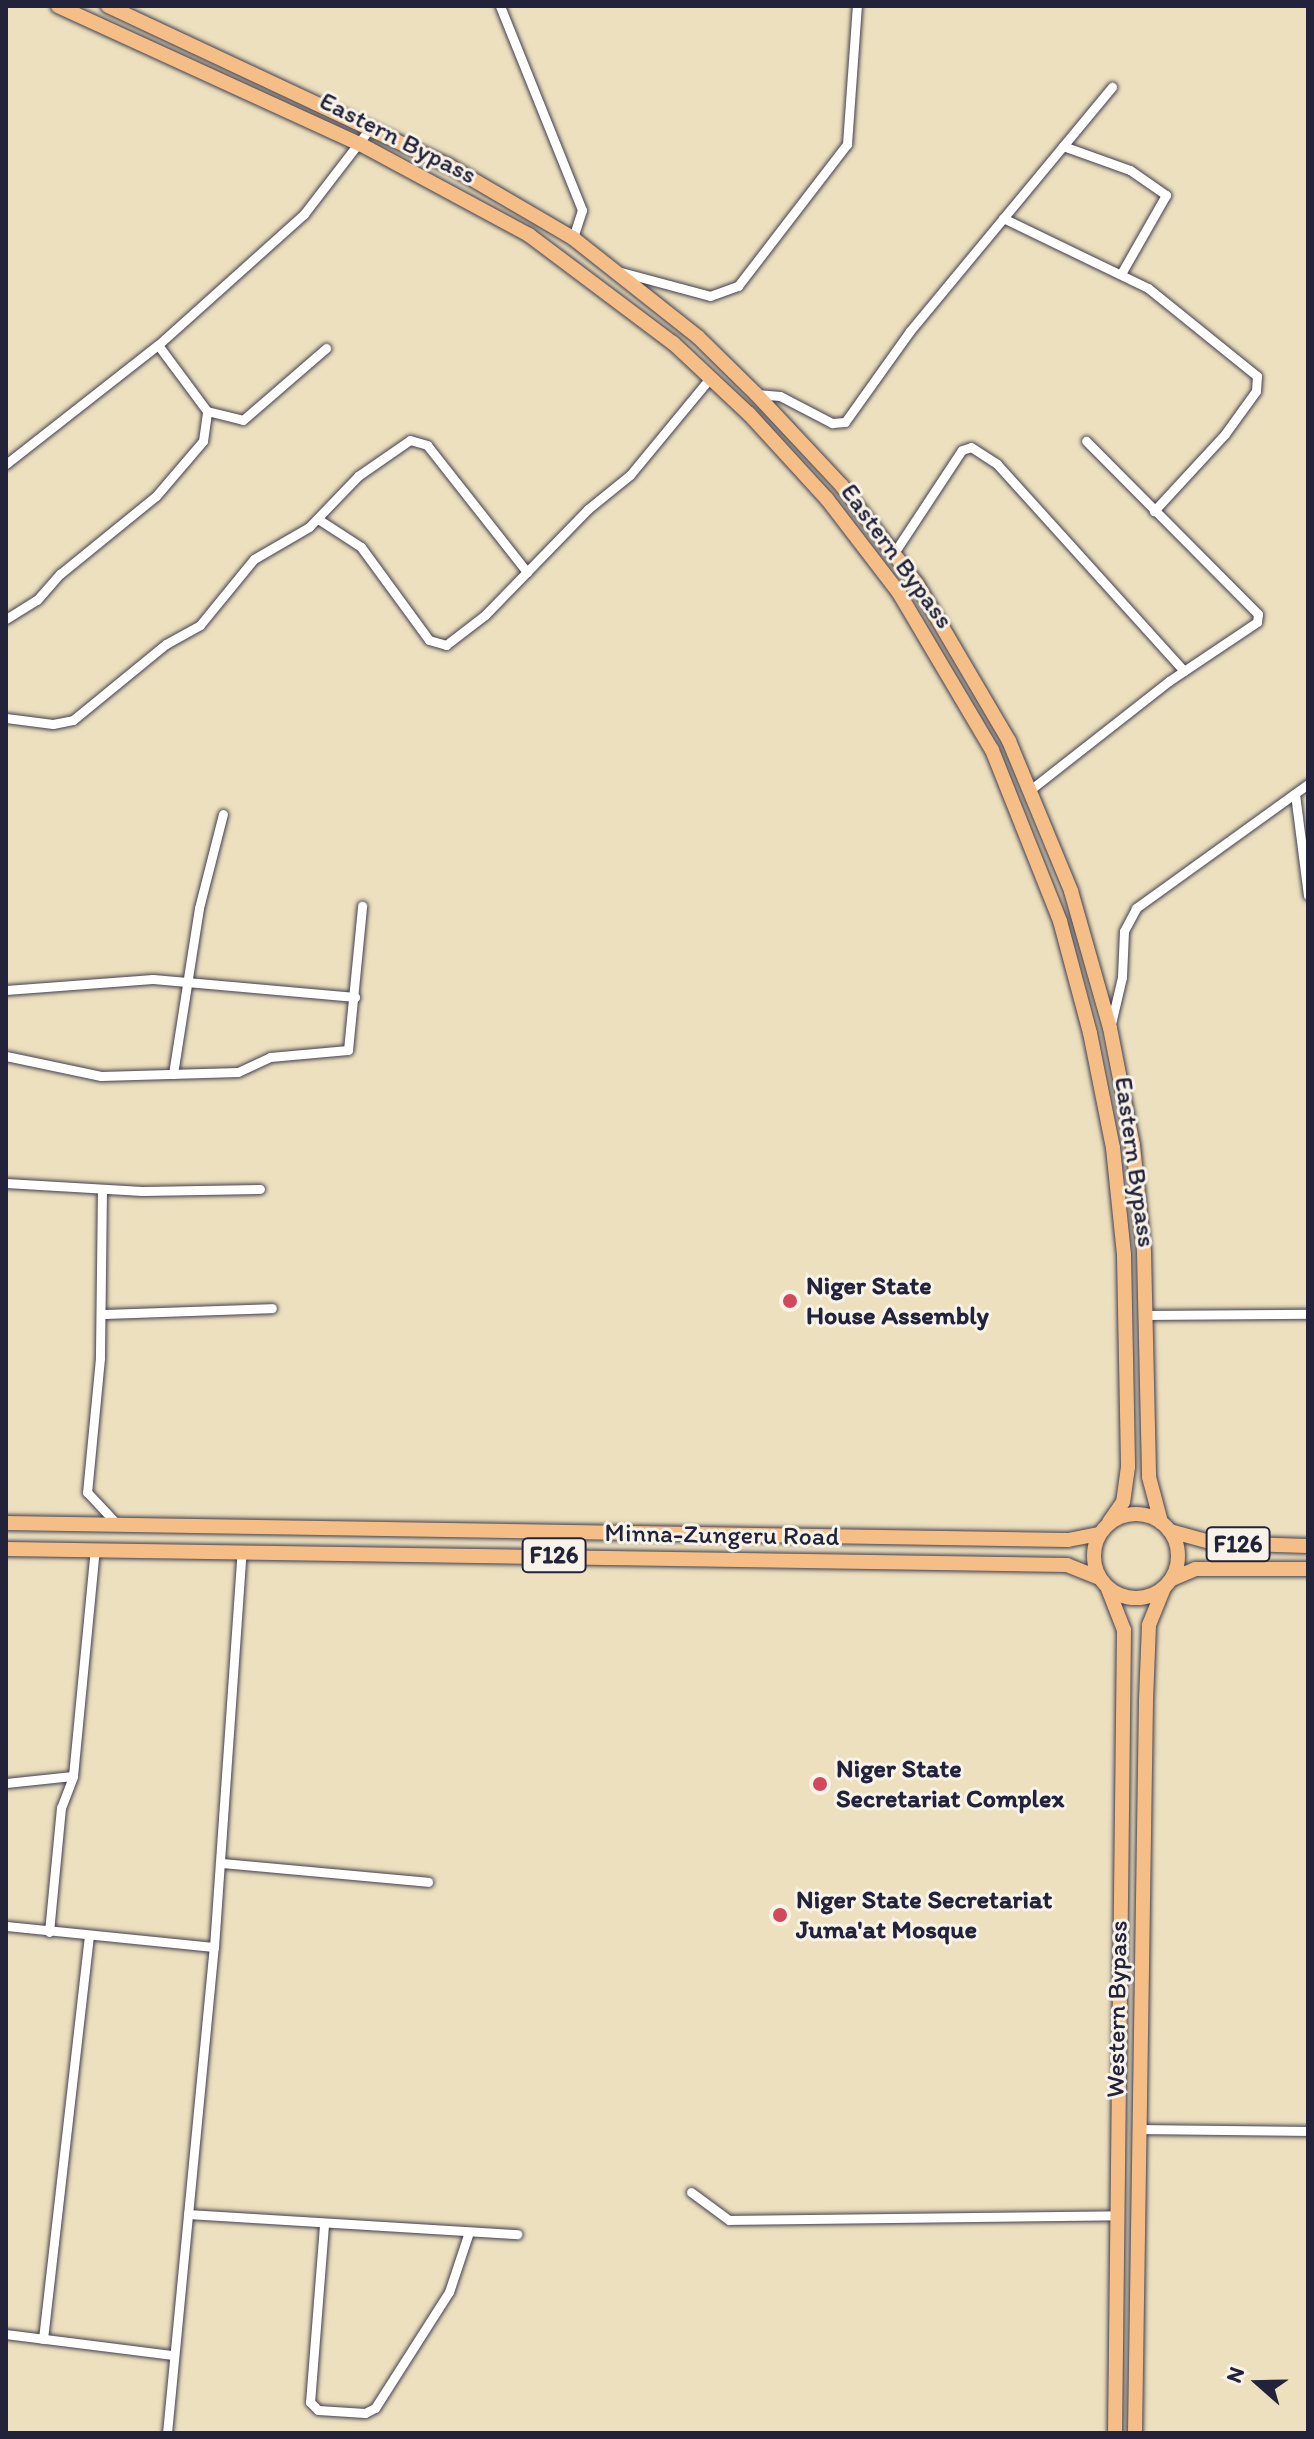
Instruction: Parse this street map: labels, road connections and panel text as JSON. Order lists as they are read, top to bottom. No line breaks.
{"streets":{"main road":["Eastern Bypass","Minna-Zungeru Road","F126","Western Bypass"]},"crossings":[["Eastern Bypass","Minna-Zungeru Road"],["Eastern Bypass","F126"],["Eastern Bypass","Western Bypass"],["Minna-Zungeru Road","F126"],["Minna-Zungeru Road","Western Bypass"],["F126","Western Bypass"]],"places":["Niger State House Assembly","Niger State Secretariat Complex","Niger State Secretariat Juma'at Mosque"],"north":"left"}
